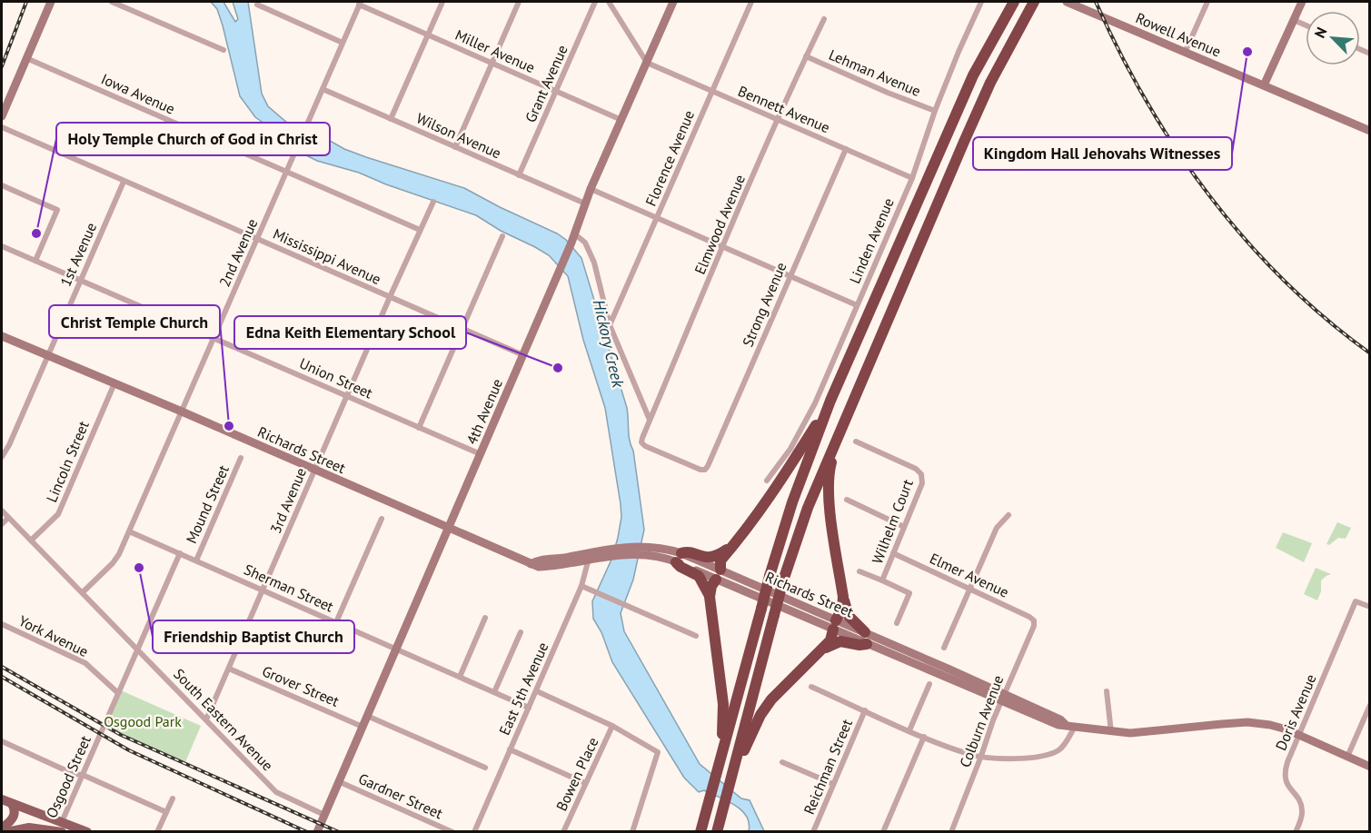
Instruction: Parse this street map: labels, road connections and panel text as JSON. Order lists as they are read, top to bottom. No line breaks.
{"streets":{"street":["Rowell Avenue","Miller Avenue","Lehman Avenue","Grant Avenue","Iowa Avenue","Bennett Avenue","Wilson Avenue","Florence Avenue","Elmwood Avenue","Linden Avenue","2nd Avenue","1st Avenue","Mississippi Avenue","Strong Avenue","Union Street","4th Avenue","Richards Street","Lincoln Street","3rd Avenue","Mound Street","Wilhelm Court","Elmer Avenue","Sherman Street","York Avenue","Grover Street","East 5th Avenue","Doris Avenue","South Eastern Avenue","Colburn Avenue","Reichman Street","Bowen Place","Osgood Street","Gardner Street"]},"crossings":[["Miller Avenue","Grant Avenue"],["Miller Avenue","2nd Avenue"],["Miller Avenue","4th Avenue"],["Lehman Avenue","Elmwood Avenue"],["Lehman Avenue","Linden Avenue"],["Grant Avenue","Wilson Avenue"],["Iowa Avenue","2nd Avenue"],["Iowa Avenue","3rd Avenue"],["Bennett Avenue","Florence Avenue"],["Bennett Avenue","Elmwood Avenue"],["Bennett Avenue","Linden Avenue"],["Bennett Avenue","Strong Avenue"],["Bennett Avenue","4th Avenue"],["Wilson Avenue","2nd Avenue"],["Wilson Avenue","4th Avenue"],["Elmwood Avenue","Strong Avenue"],["2nd Avenue","Mississippi Avenue"],["2nd Avenue","Union Street"],["2nd Avenue","Richards Street"],["2nd Avenue","Sherman Street"],["2nd Avenue","South Eastern Avenue"],["1st Avenue","Mississippi Avenue"],["1st Avenue","Union Street"],["1st Avenue","Richards Street"],["Mississippi Avenue","4th Avenue"],["Mississippi Avenue","3rd Avenue"],["Union Street","4th Avenue"],["Union Street","3rd Avenue"],["4th Avenue","Richards Street"],["4th Avenue","Sherman Street"],["4th Avenue","Grover Street"],["4th Avenue","South Eastern Avenue"],["4th Avenue","Gardner Street"],["Richards Street","Lincoln Street"],["Richards Street","3rd Avenue"],["Richards Street","East 5th Avenue"],["Richards Street","Doris Avenue"],["Richards Street","Colburn Avenue"],["Lincoln Street","South Eastern Avenue"],["3rd Avenue","Sherman Street"],["3rd Avenue","Grover Street"],["3rd Avenue","South Eastern Avenue"],["Mound Street","Sherman Street"],["Wilhelm Court","Elmer Avenue"],["Elmer Avenue","Colburn Avenue"],["Sherman Street","East 5th Avenue"],["Sherman Street","Osgood Street"],["York Avenue","Osgood Street"],["South Eastern Avenue","Osgood Street"]],"water":["Hickory Creek"],"parks":["Osgood Park"],"places":["Kingdom Hall Jehovahs Witnesses","Holy Temple Church of God in Christ","Edna Keith Elementary School","Christ Temple Church","Friendship Baptist Church"],"north":"top left"}
